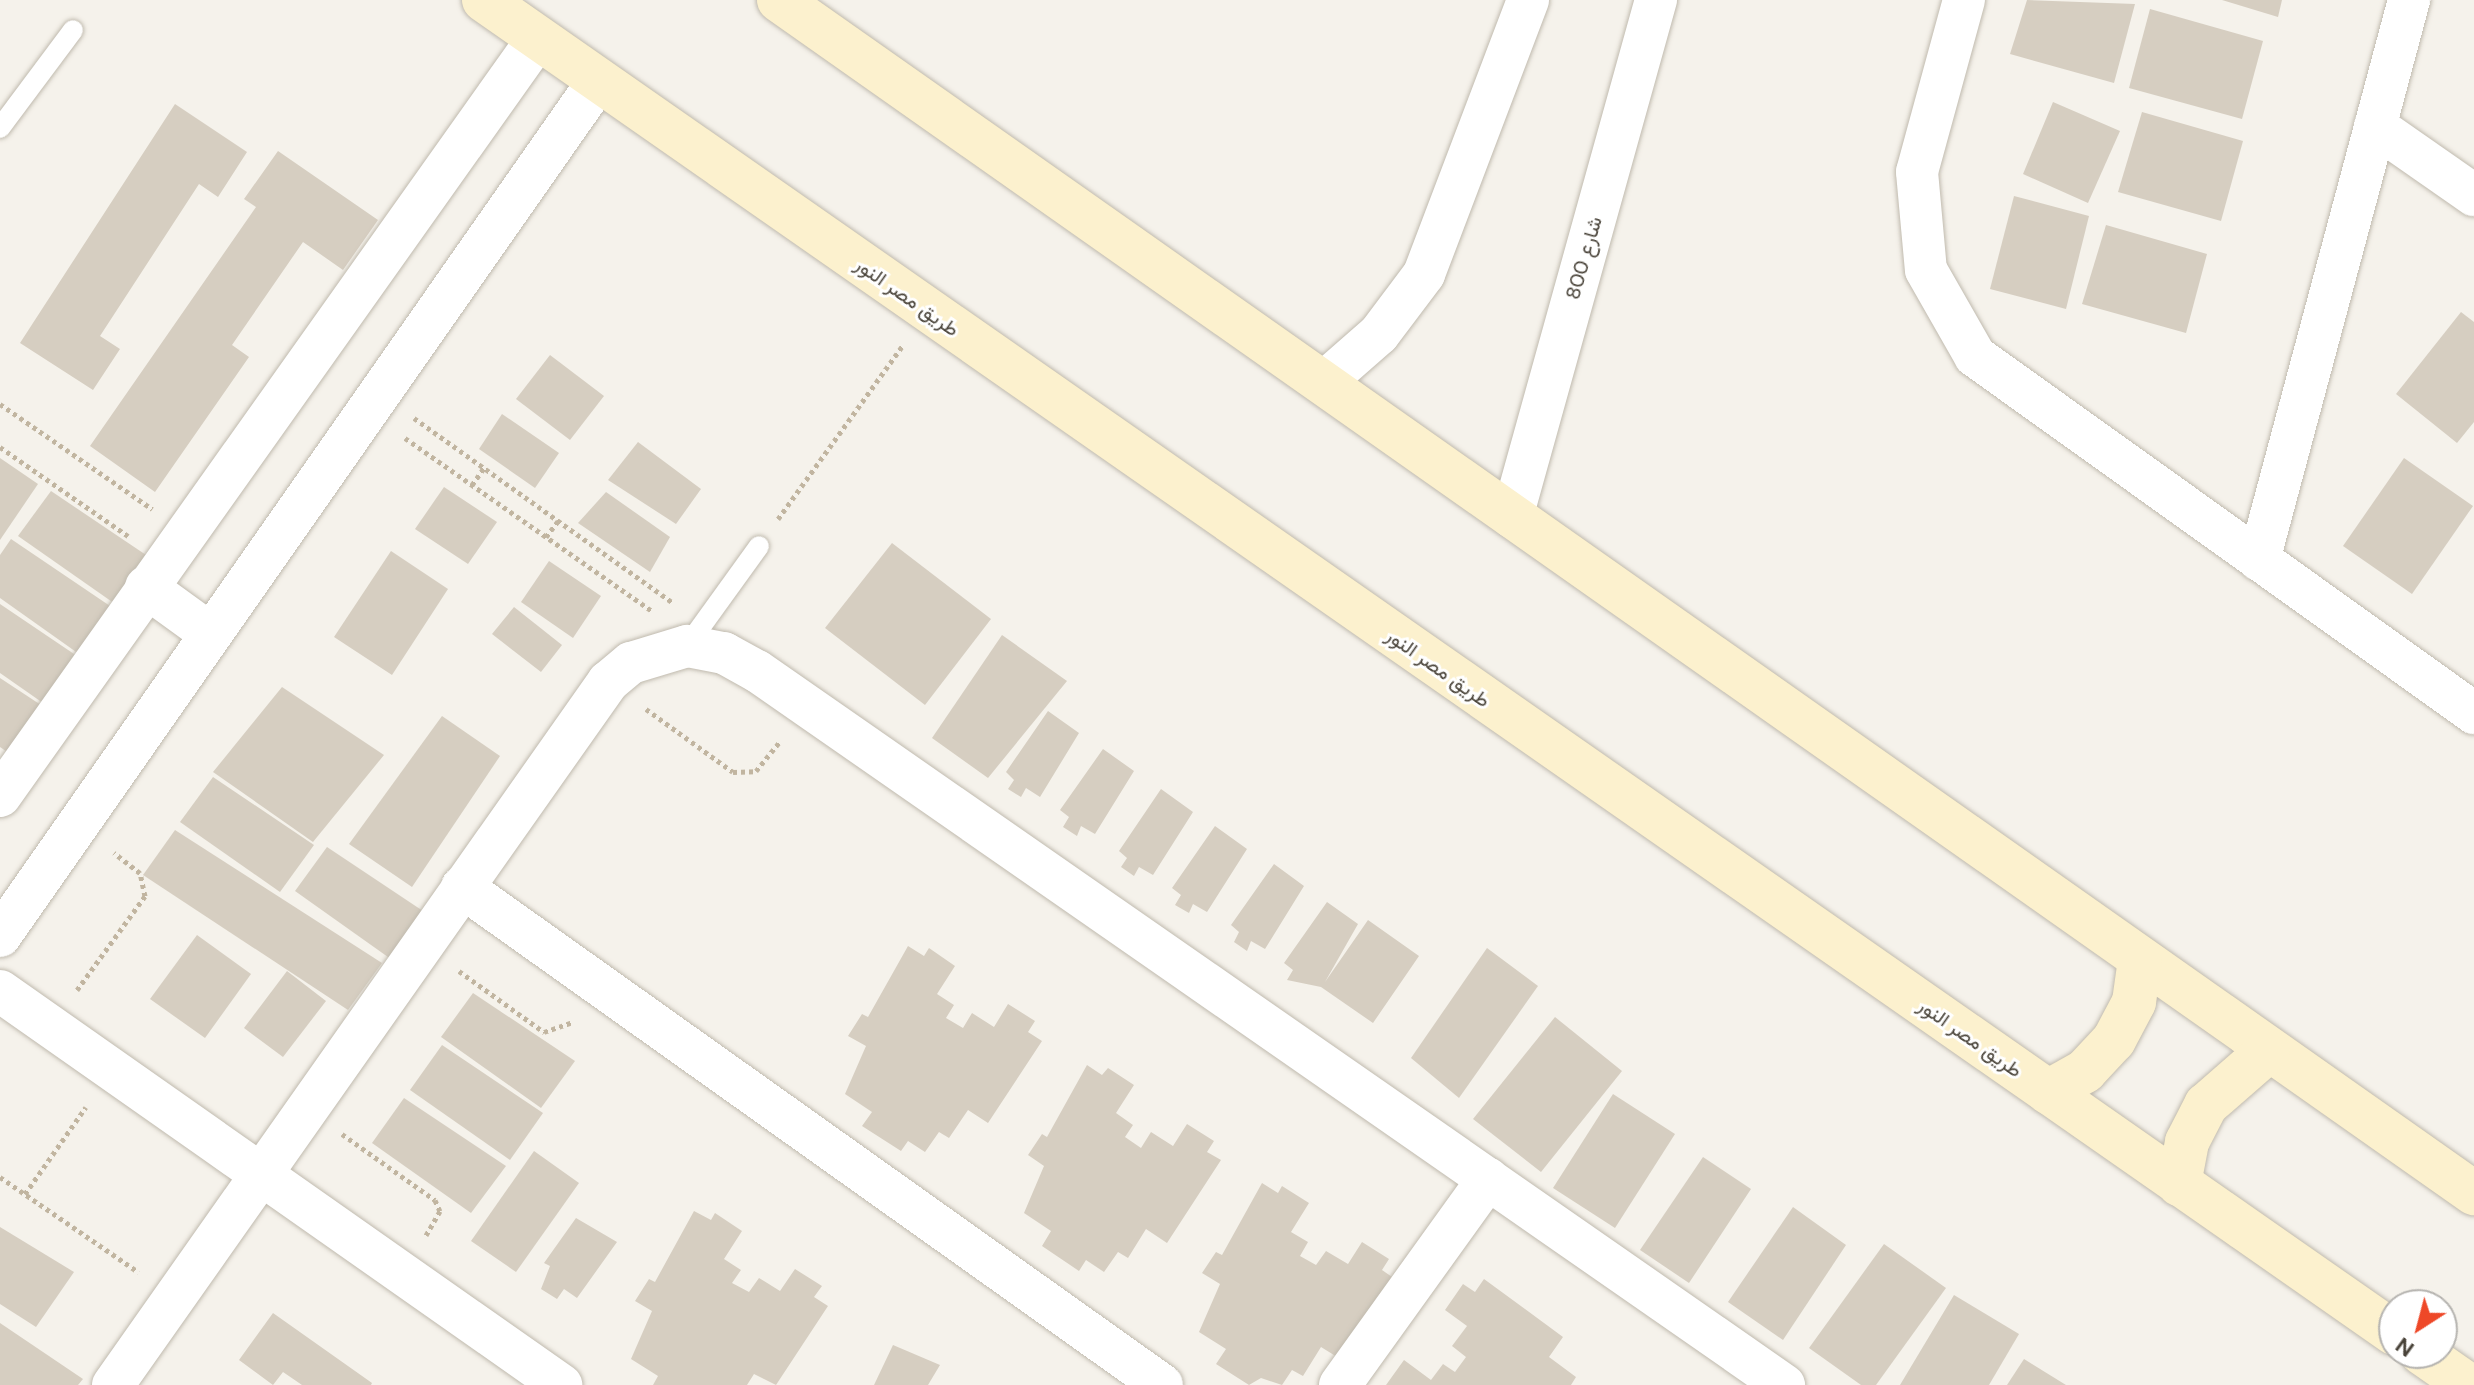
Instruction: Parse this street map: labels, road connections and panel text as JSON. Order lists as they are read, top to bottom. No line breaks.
{"streets":{"street":["شارع 800","طريق مصر النور"]},"north":"bottom left"}
